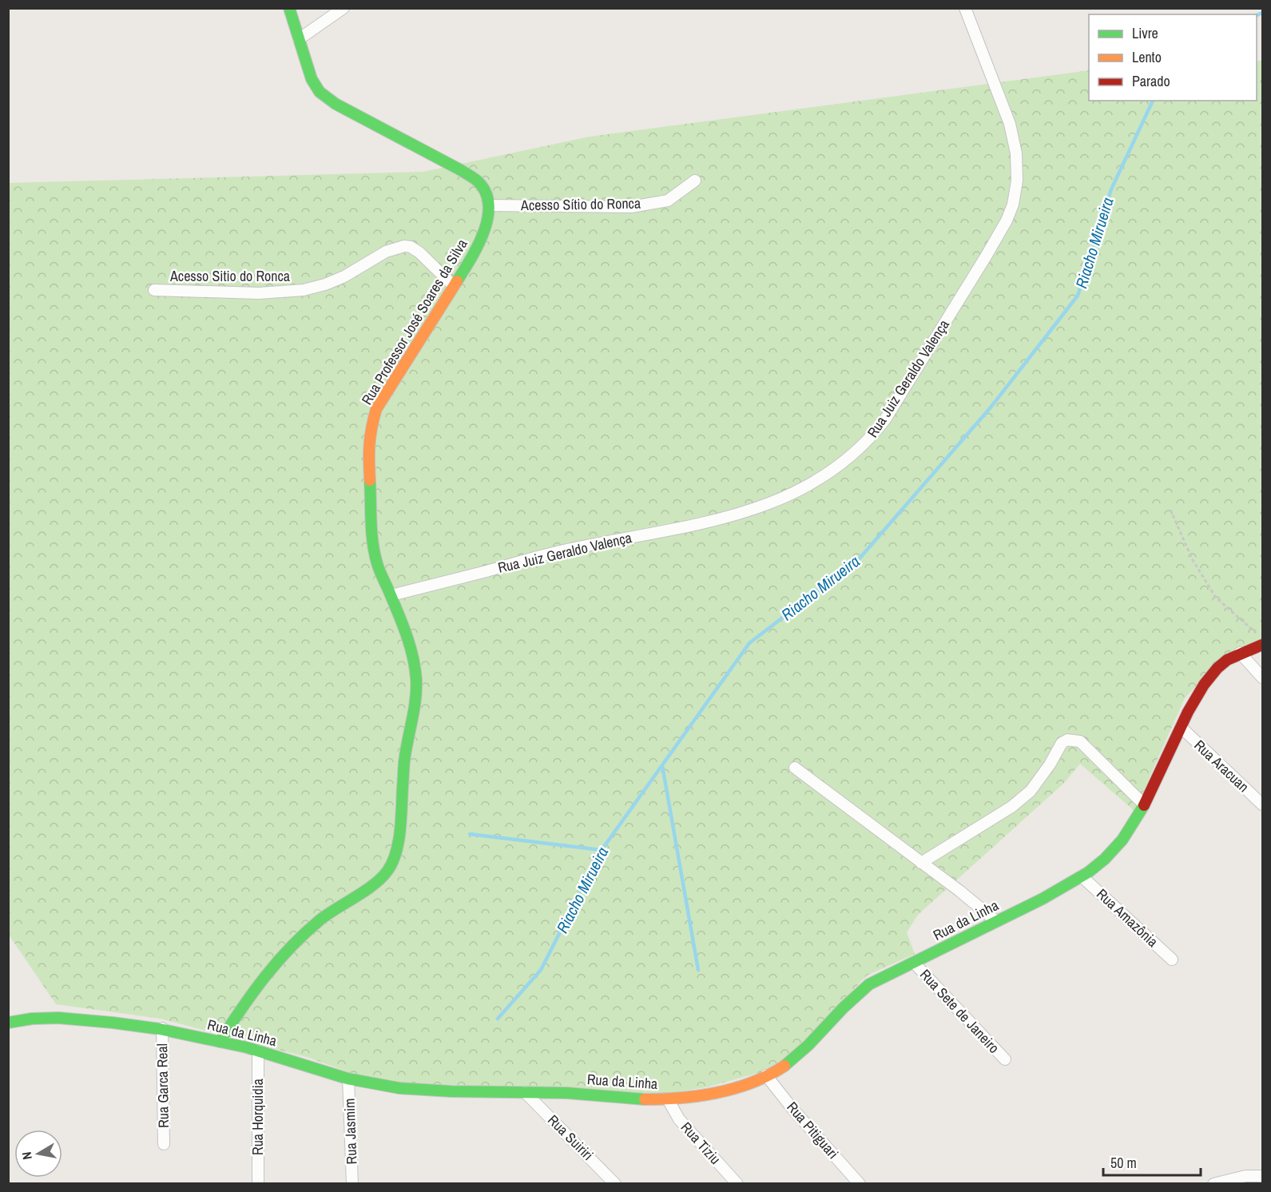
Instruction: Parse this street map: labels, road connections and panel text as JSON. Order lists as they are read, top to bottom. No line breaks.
{"streets":{"street":["Acesso Sítio do Ronca","Acesso Sitio do Ronca","Rua Professor José Soares da Silva","Rua Juiz Geraldo Valença","Rua Aracuan","Rua Amazônia","Rua da Linha","Rua Sete de Janeiro","Rua Garca Real","Rua Horquidia","Rua Pitiguari","Rua Jasmim","Rua Suiriri","Rua Tiziu"]},"crossings":[["Acesso Sítio do Ronca","Rua Professor José Soares da Silva"],["Acesso Sitio do Ronca","Rua Professor José Soares da Silva"],["Rua Professor José Soares da Silva","Rua Juiz Geraldo Valença"],["Rua Professor José Soares da Silva","Rua da Linha"],["Rua Aracuan","Rua da Linha"],["Rua Amazônia","Rua da Linha"],["Rua da Linha","Rua Sete de Janeiro"],["Rua da Linha","Rua Garca Real"],["Rua da Linha","Rua Horquidia"],["Rua da Linha","Rua Pitiguari"],["Rua da Linha","Rua Jasmim"],["Rua da Linha","Rua Suiriri"],["Rua da Linha","Rua Tiziu"]],"water":["Riacho Mirueira"],"legend":["Livre","Lento","Parado"],"scale_bar":"50 m","north":"left"}
